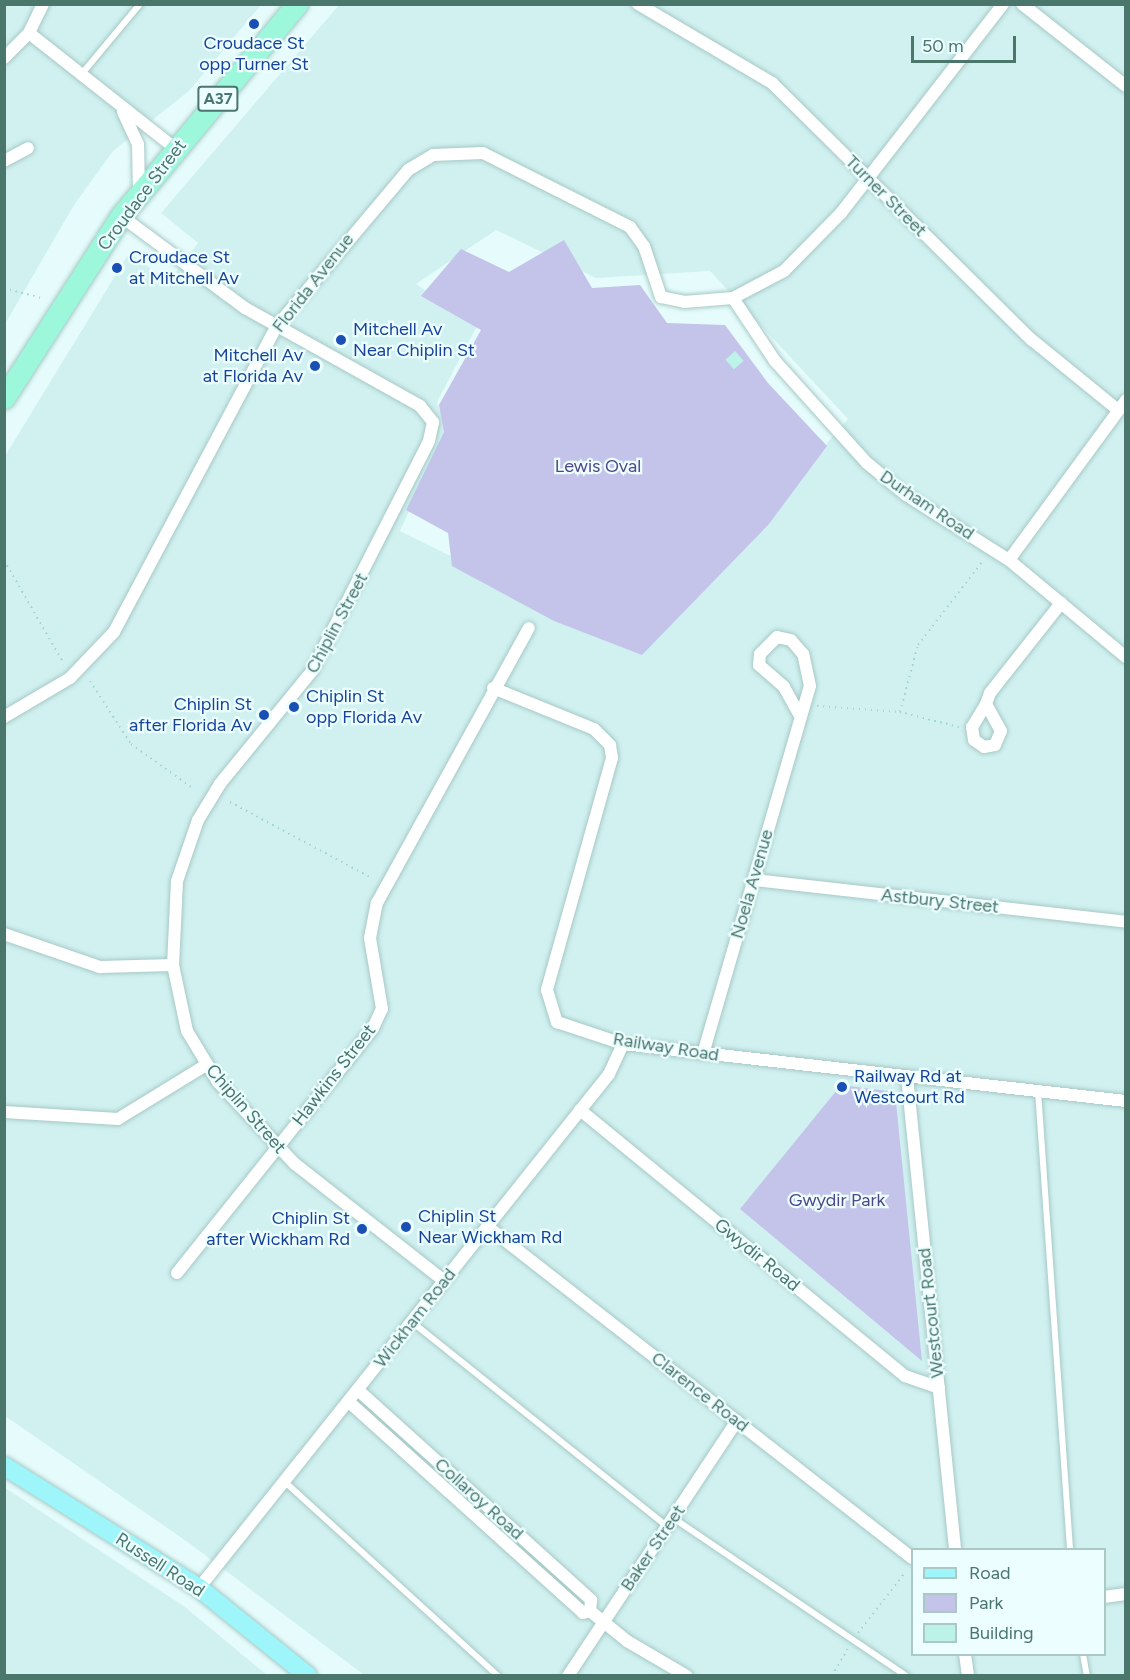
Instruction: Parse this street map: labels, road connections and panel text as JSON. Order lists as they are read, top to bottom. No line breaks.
{"streets":{"highway":["A37","Croudace Street"],"main road":["Russell Road"],"street":["Turner Street","Florida Avenue","Durham Road","Chiplin Street","Noela Avenue","Astbury Street","Railway Road","Hawkins Street","Gwydir Road","Westcourt Road","Wickham Road","Clarence Road","Collaroy Road","Baker Street"]},"crossings":[["Florida Avenue","Durham Road"],["Florida Avenue","Chiplin Street"],["Chiplin Street","Hawkins Street"],["Chiplin Street","Wickham Road"],["Noela Avenue","Astbury Street"],["Noela Avenue","Railway Road"],["Railway Road","Hawkins Street"],["Railway Road","Westcourt Road"],["Railway Road","Wickham Road"],["Gwydir Road","Westcourt Road"],["Gwydir Road","Wickham Road"],["Wickham Road","Clarence Road"],["Wickham Road","Collaroy Road"],["Wickham Road","Russell Road"],["Clarence Road","Baker Street"],["Collaroy Road","Baker Street"]],"parks":["Lewis Oval","Gwydir Park"],"places":["Croudace St opp Turner St","Croudace St at Mitchell Av","Mitchell Av Near Chiplin St","Mitchell Av at Florida Av","Chiplin St opp Florida Av","Chiplin St after Florida Av","Railway Rd at Westcourt Rd","Chiplin St Near Wickham Rd","Chiplin St after Wickham Rd"],"legend":["Road","Park","Building"],"scale_bar":"50 m"}
